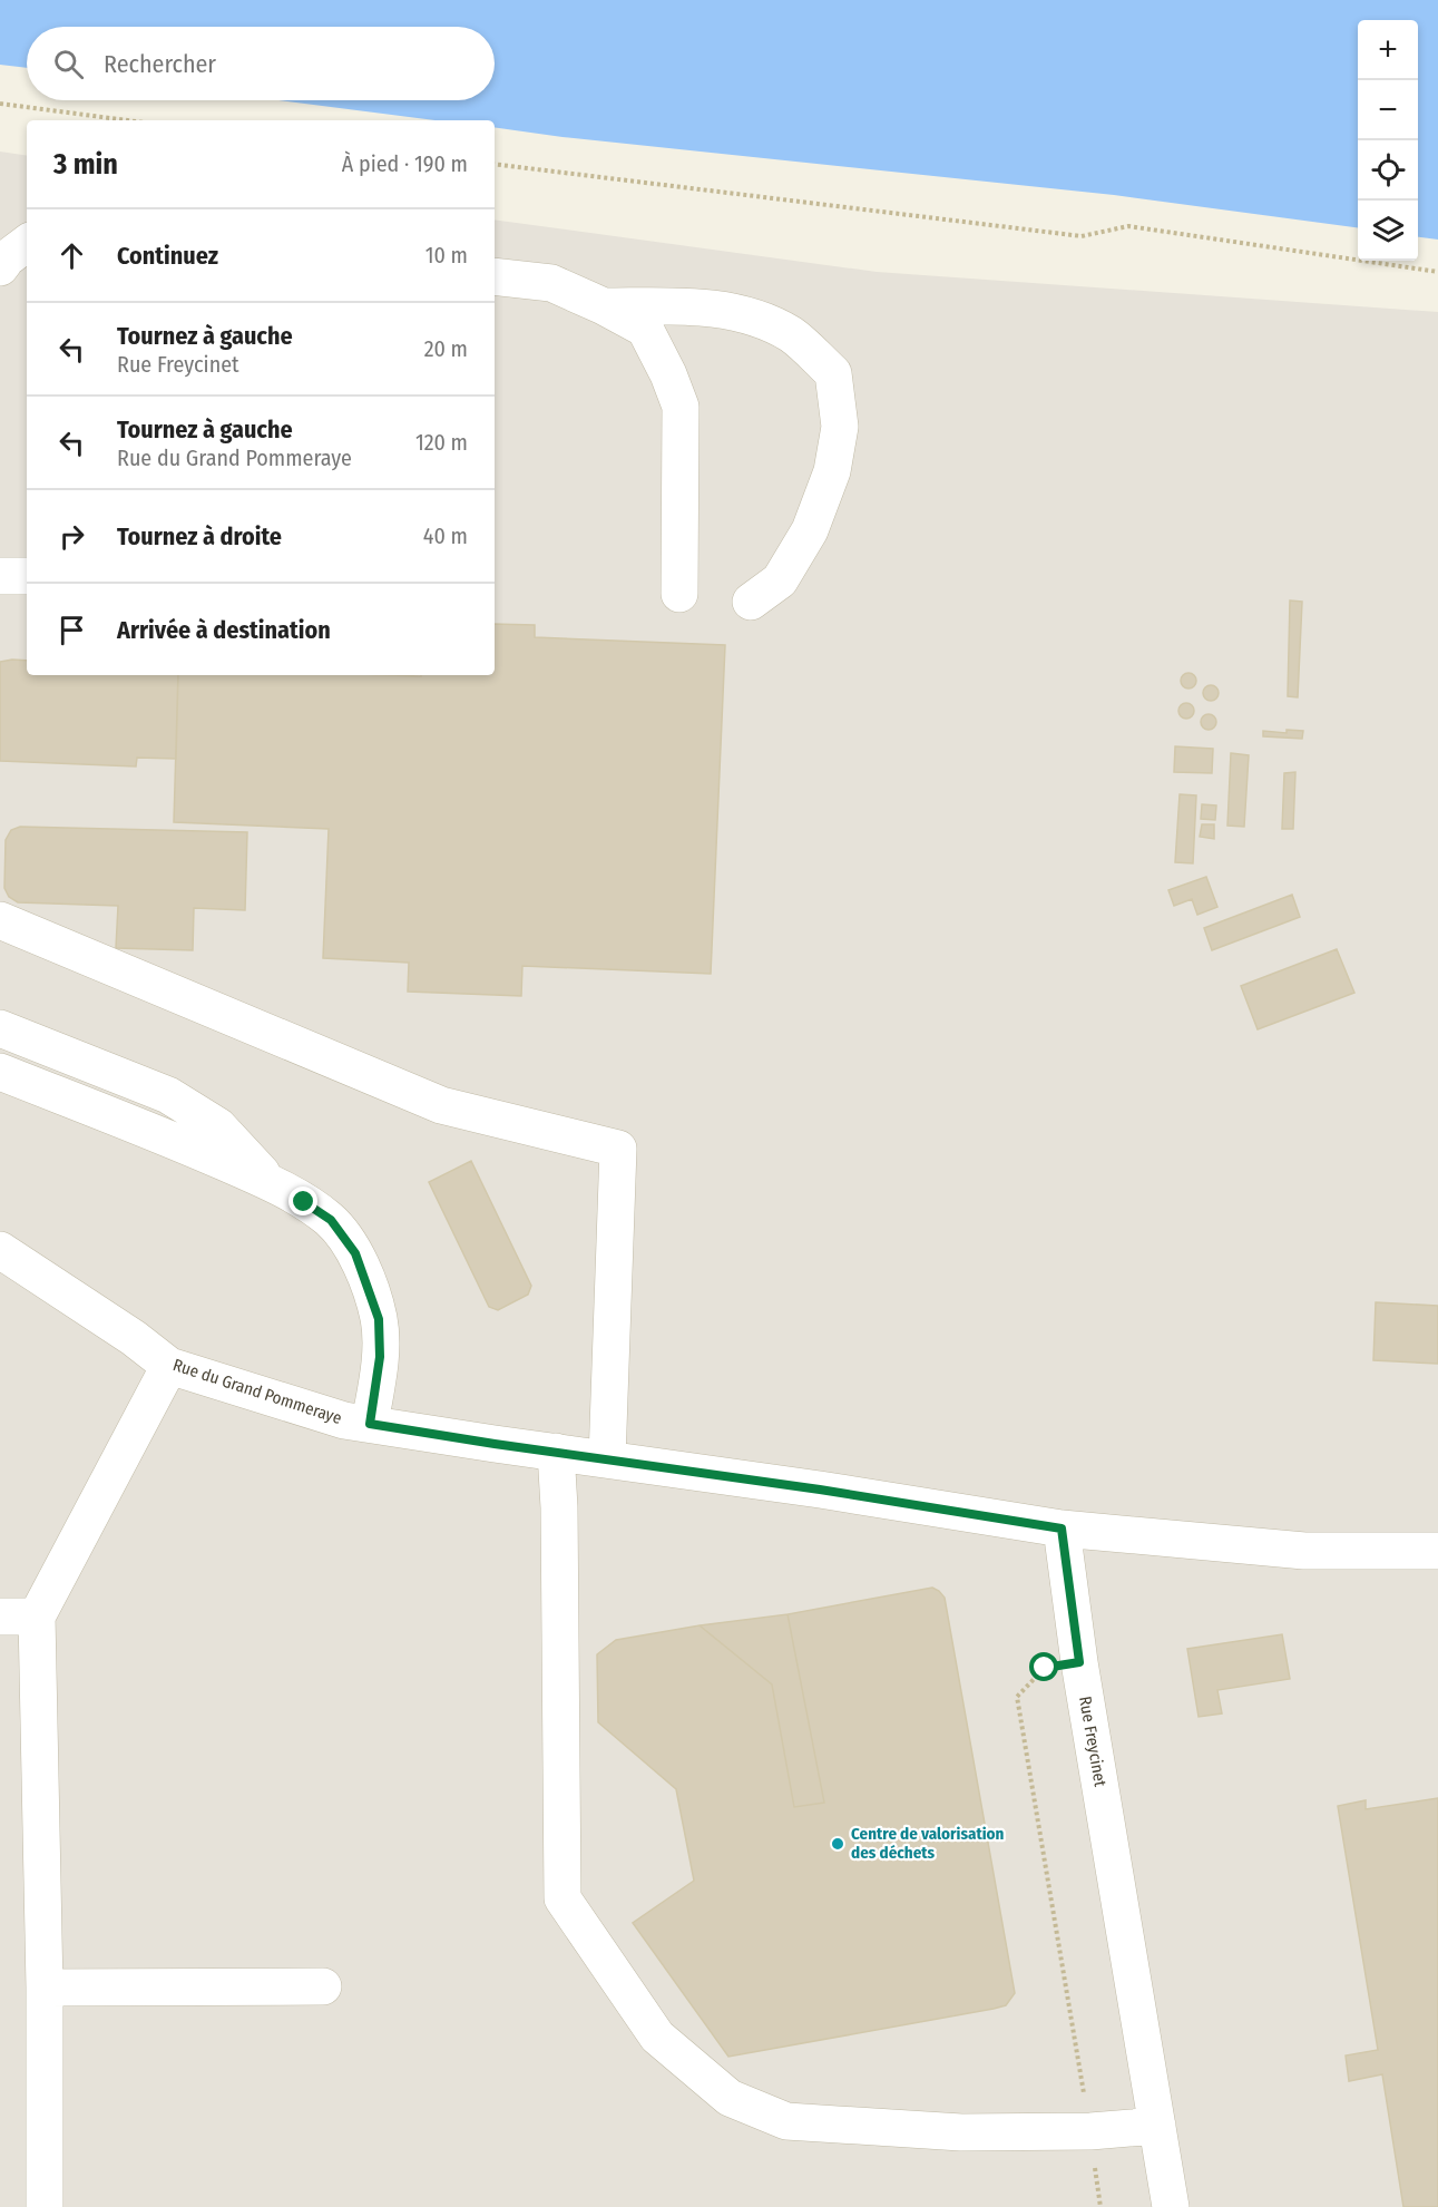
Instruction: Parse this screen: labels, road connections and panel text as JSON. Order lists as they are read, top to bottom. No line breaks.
{"streets":{"street":["Rue du Grand Pommeraye","Rue Freycinet"]},"crossings":[["Rue du Grand Pommeraye","Rue Freycinet"]],"places":["Centre de valorisation des déchets"],"page":{"map_buttons":["+","−"],"search":"Rechercher","heading":["3 min","À pied · 190 m"],"list":[["Continuez","10 m"],["Tournez à gauche","Rue Freycinet","20 m"],["Tournez à gauche","Rue du Grand Pommeraye","120 m"],["Tournez à droite","40 m"],"Arrivée à destination"]}}
